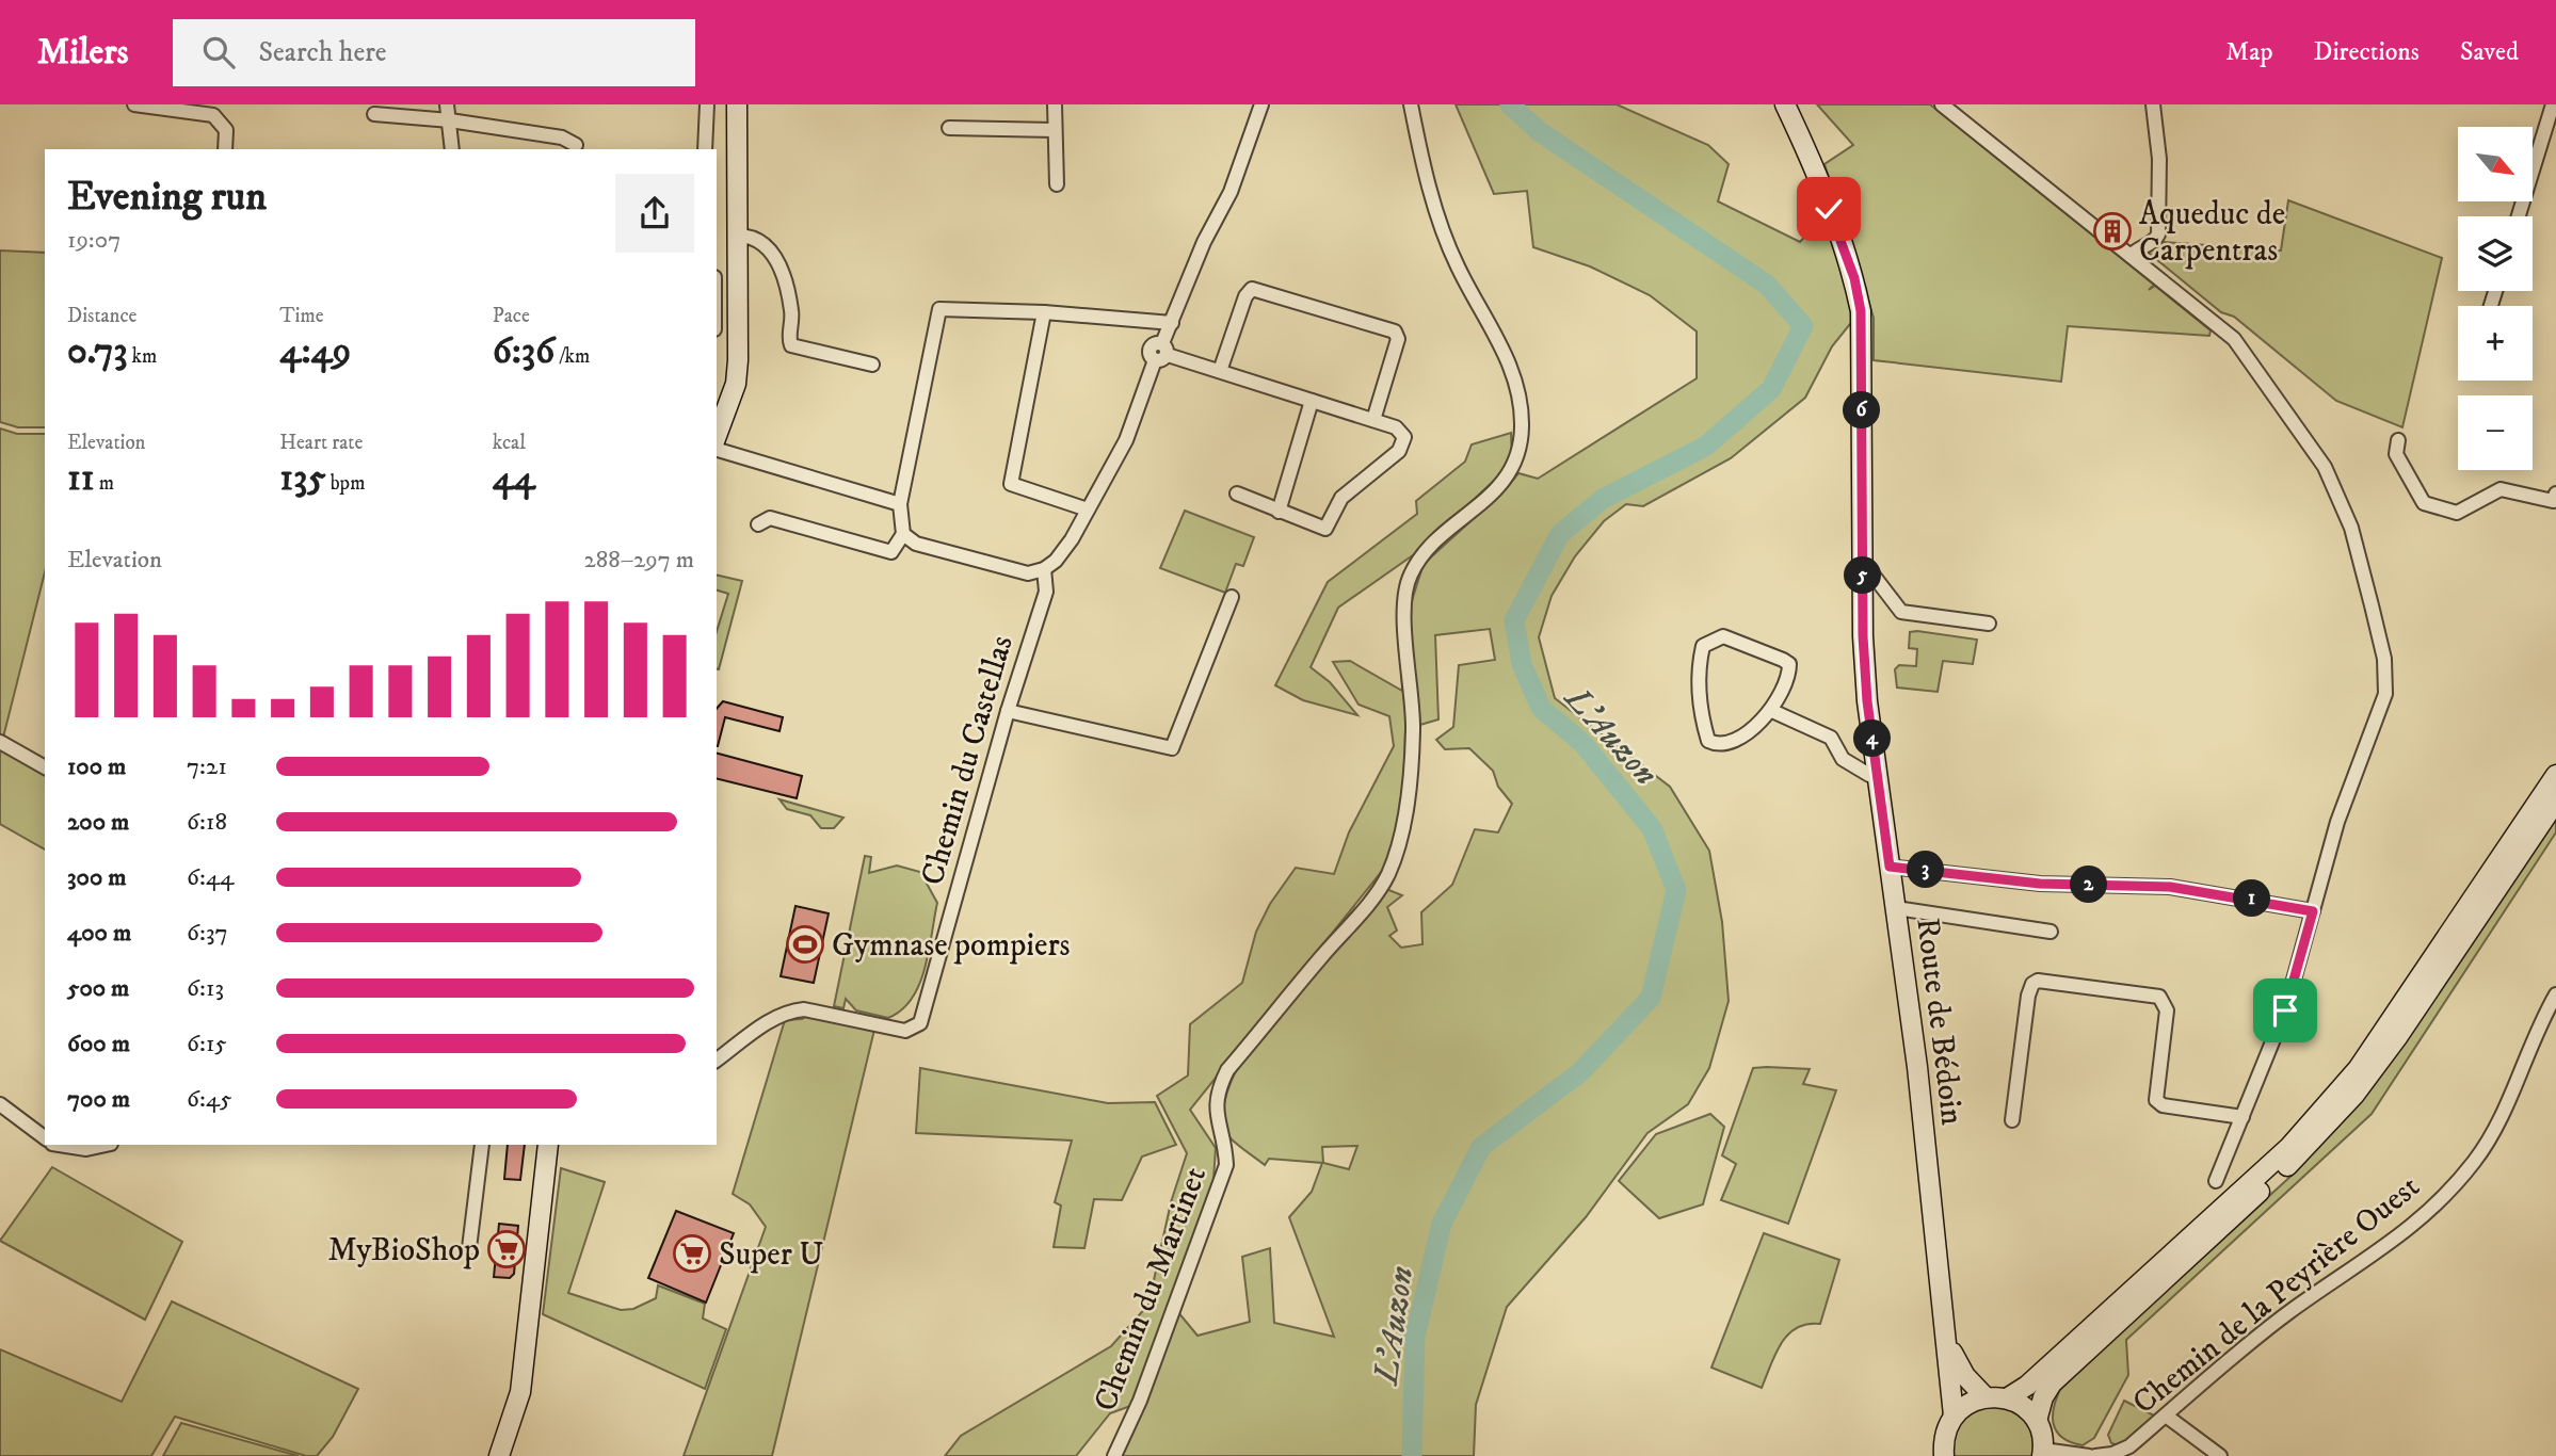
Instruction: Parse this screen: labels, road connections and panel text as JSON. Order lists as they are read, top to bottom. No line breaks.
{"streets":{"main road":["Route de Bédoin"],"street":["Chemin du Castellas","Chemin du Martinet","Chemin de la Peyrière Ouest"]},"water":["L'Auzon"],"places":{"building":["Aqueduc de Carpentras"],"sports":["Gymnase pompiers"],"supermarket":["MyBioShop","Super U"]},"north":"bottom right","page":{"header":"Milers","search":"Search here","nav":["Map","Directions","Saved"],"map_buttons":["+","−"],"heading":["Evening run","19:07"],"stats":[["Distance","0.73 km"],["Time","4:49"],["Pace","6:36 /km"],["Elevation","11 m"],["Heart rate","135 bpm"],["kcal","44"]],"pins":["6","5","4","3","2","1"],"chart":["Elevation","288–297 m"],"list":[{"name":"100 m","note":"7:21"},{"name":"200 m","note":"6:18"},{"name":"300 m","note":"6:44"},{"name":"400 m","note":"6:37"},{"name":"500 m","note":"6:13"},{"name":"600 m","note":"6:15"},{"name":"700 m","note":"6:45"}]}}
